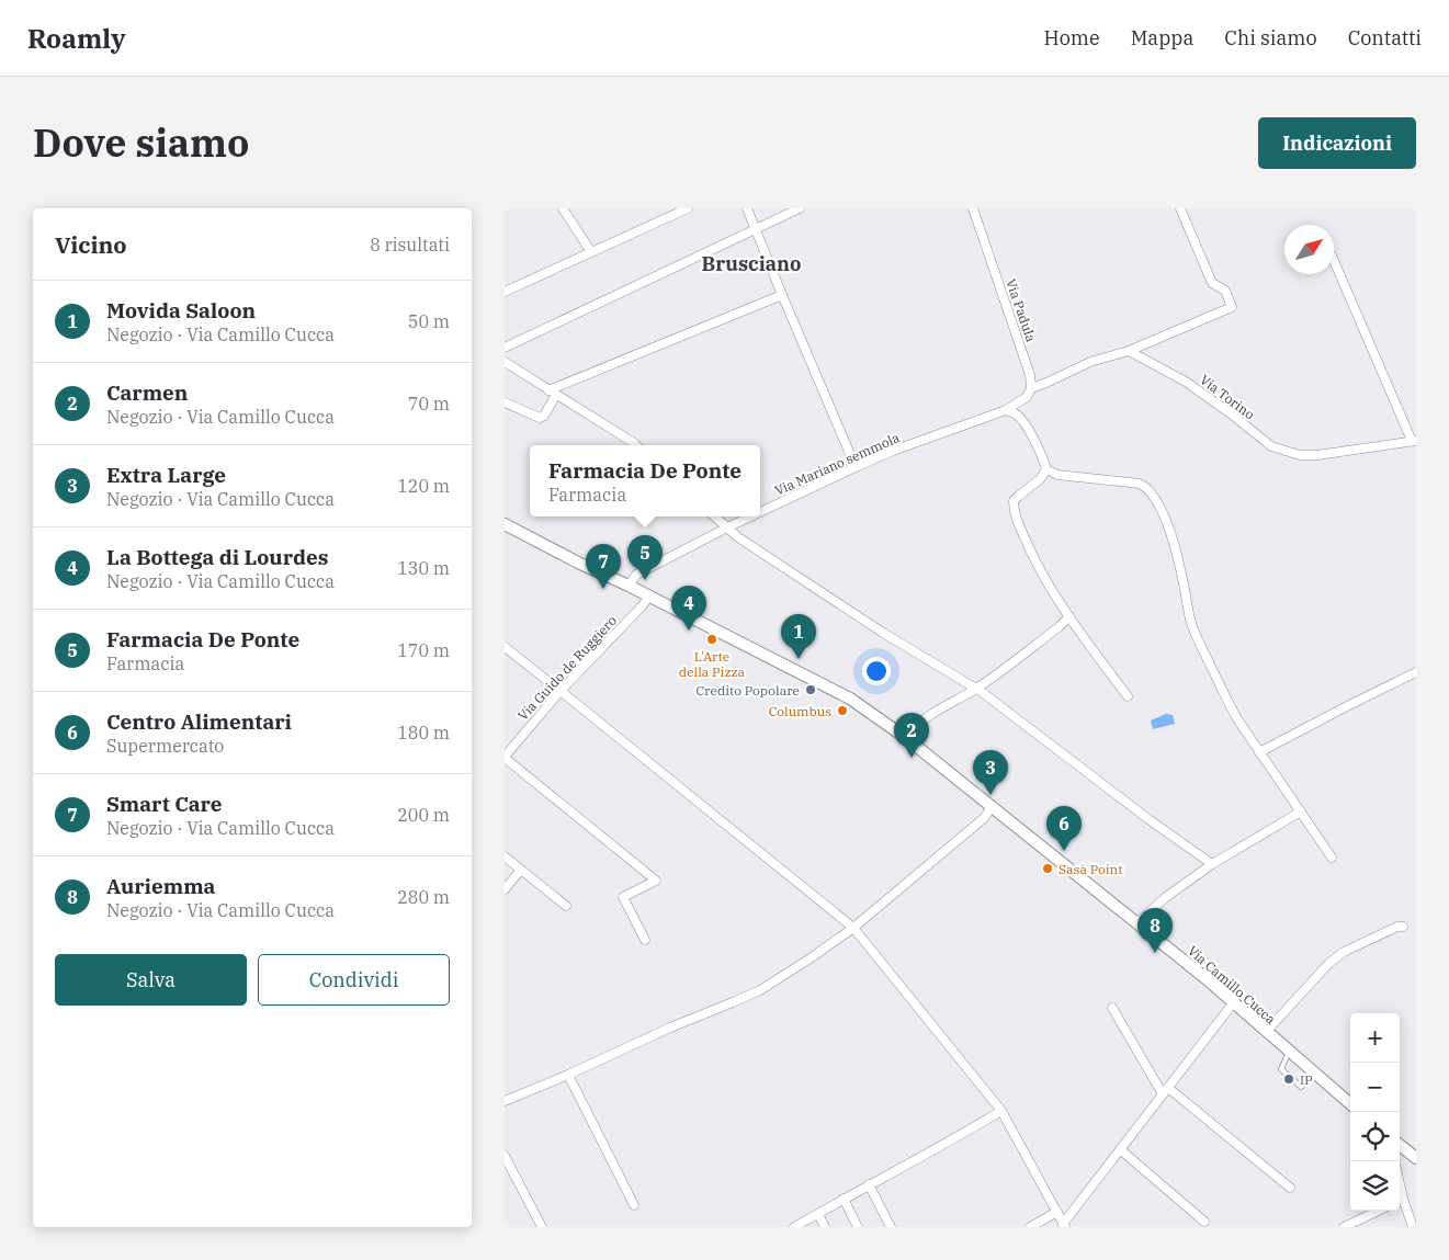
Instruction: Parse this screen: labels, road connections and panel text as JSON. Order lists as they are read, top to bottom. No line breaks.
{"streets":{"street":["Via Padula","Via Torino","Via Mariano semmola","Via Guido de Ruggiero","Via Camillo Cucca"]},"crossings":[["Via Mariano semmola","Via Camillo Cucca"],["Via Guido de Ruggiero","Via Camillo Cucca"]],"districts":["Brusciano"],"places":["L'Arte della Pizza","Credito Popolare","Columbus","Sasà Point","IP"],"north":"top right","page":{"header":"Roamly","nav":["Home","Mappa","Chi siamo","Contatti"],"title":"Dove siamo","buttons":["Indicazioni",["Salva","Condividi"]],"heading":["Vicino","8 risultati"],"list":[{"mark":"1","name":"Movida Saloon","note":"Negozio · Via Camillo Cucca","value":"50 m"},{"mark":"2","name":"Carmen","note":"Negozio · Via Camillo Cucca","value":"70 m"},{"mark":"3","name":"Extra Large","note":"Negozio · Via Camillo Cucca","value":"120 m"},{"mark":"4","name":"La Bottega di Lourdes","note":"Negozio · Via Camillo Cucca","value":"130 m"},{"mark":"5","name":"Farmacia De Ponte","note":"Farmacia","value":"170 m"},{"mark":"6","name":"Centro Alimentari","note":"Supermercato","value":"180 m"},{"mark":"7","name":"Smart Care","note":"Negozio · Via Camillo Cucca","value":"200 m"},{"mark":"8","name":"Auriemma","note":"Negozio · Via Camillo Cucca","value":"280 m"}],"popup":["Farmacia De Ponte","Farmacia"],"pins":["5","7","4","1","2","3","6","8"],"map_buttons":["+","−"]}}
